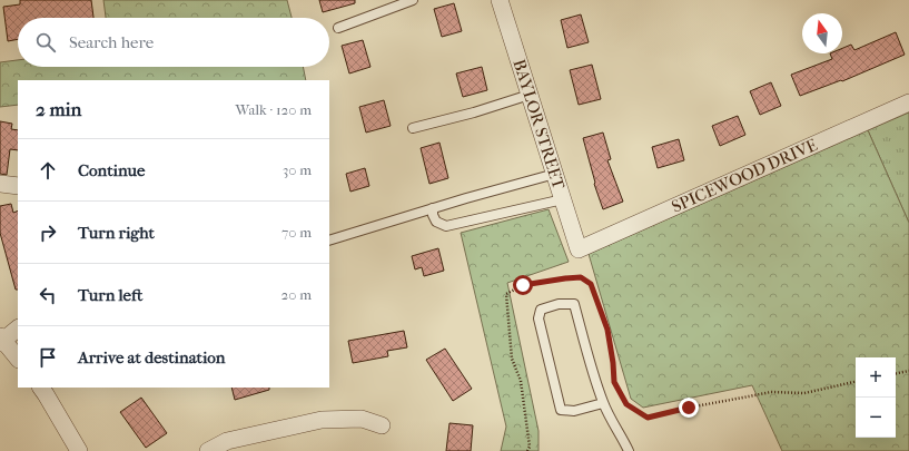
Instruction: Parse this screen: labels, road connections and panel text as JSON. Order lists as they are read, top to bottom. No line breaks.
{"streets":{"street":["BAYLOR STREET","SPICEWOOD DRIVE"]},"crossings":[["BAYLOR STREET","SPICEWOOD DRIVE"]],"north":"top","page":{"search":"Search here","heading":["2 min","Walk · 120 m"],"list":[["Continue","30 m"],["Turn right","70 m"],["Turn left","20 m"],"Arrive at destination"],"map_buttons":["+","−"]}}
